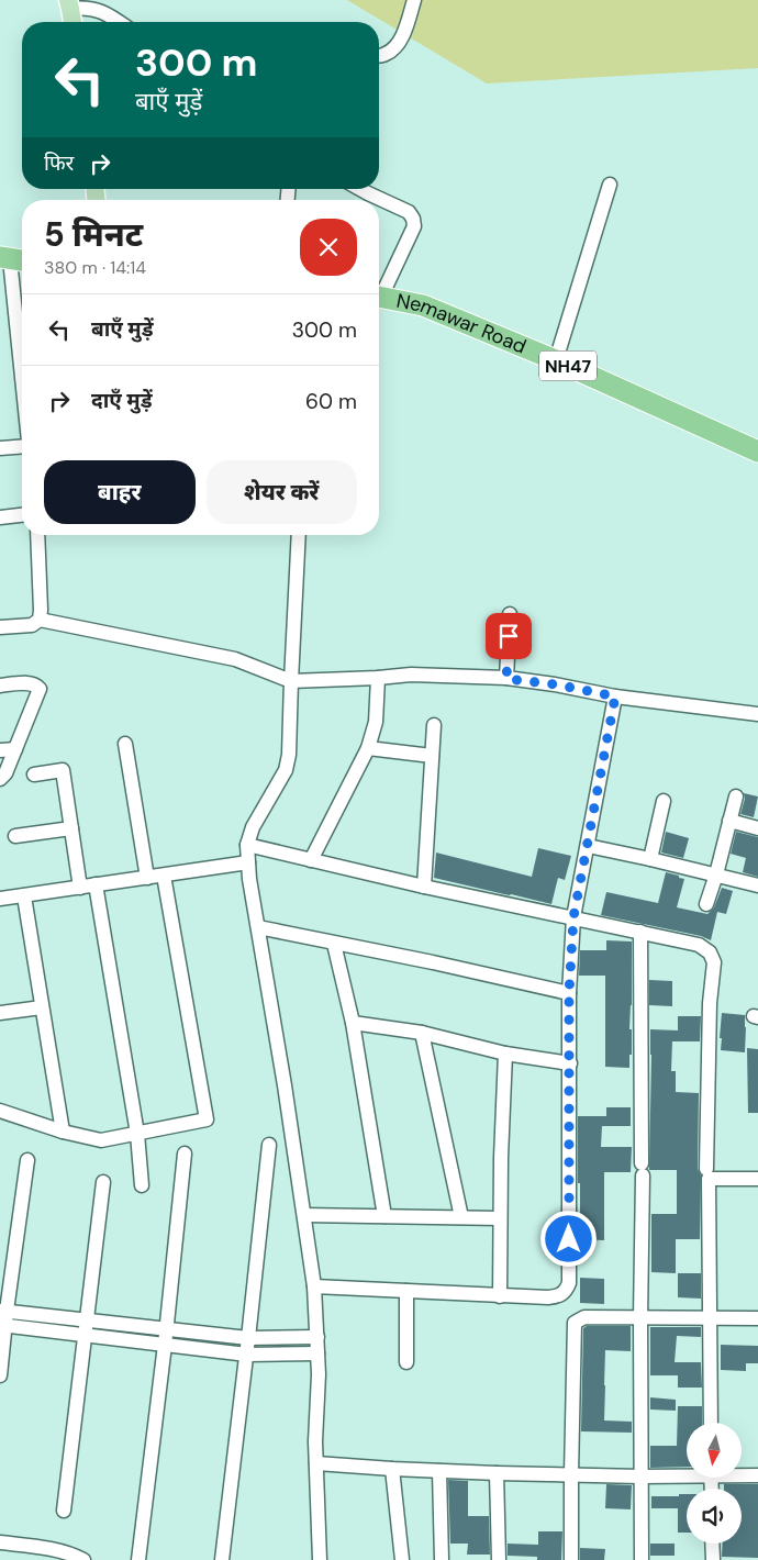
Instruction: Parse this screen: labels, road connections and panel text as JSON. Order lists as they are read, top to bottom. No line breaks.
{"streets":{"highway":["Nemawar Road","NH47"]},"north":"bottom","page":{"turn":["300 m","बाएँ मुड़ें"],"then":"फिर","heading":["5 मिनट","380 m · 14:14"],"list":[{"name":"बाएँ मुड़ें","value":"300 m"},{"name":"दाएँ मुड़ें","value":"60 m"}],"buttons":["बाहर","शेयर करें"]}}
